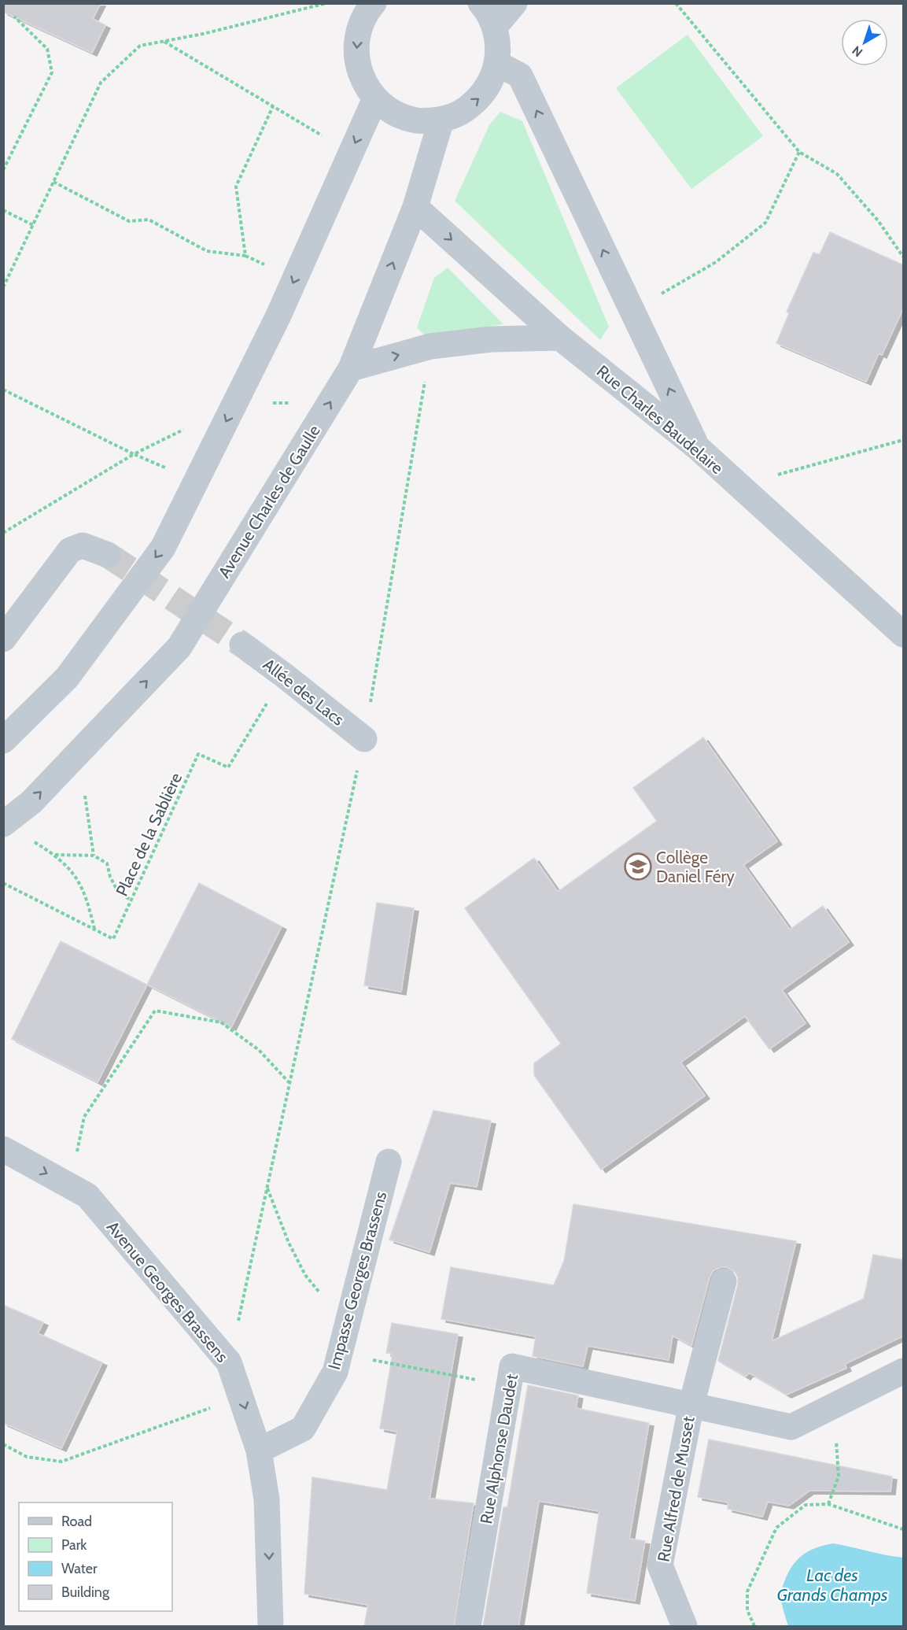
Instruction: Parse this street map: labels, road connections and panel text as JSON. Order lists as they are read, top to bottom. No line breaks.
{"streets":{"street":["Rue Charles Baudelaire","Avenue Charles de Gaulle","Allée des Lacs","Impasse Georges Brassens","Avenue Georges Brassens","Rue Alphonse Daudet","Rue Alfred de Musset"],"path":["Place de la Sablière"]},"crossings":[["Rue Charles Baudelaire","Avenue Charles de Gaulle"],["Allée des Lacs","Place de la Sablière"],["Impasse Georges Brassens","Avenue Georges Brassens"],["Rue Alphonse Daudet","Rue Alfred de Musset"]],"one_way":["Avenue Georges Brassens"],"water":["Lac des Grands Champs"],"places":{"school or university":["Collège Daniel Féry"]},"legend":["Road","Park","Water","Building"],"north":"bottom left"}
